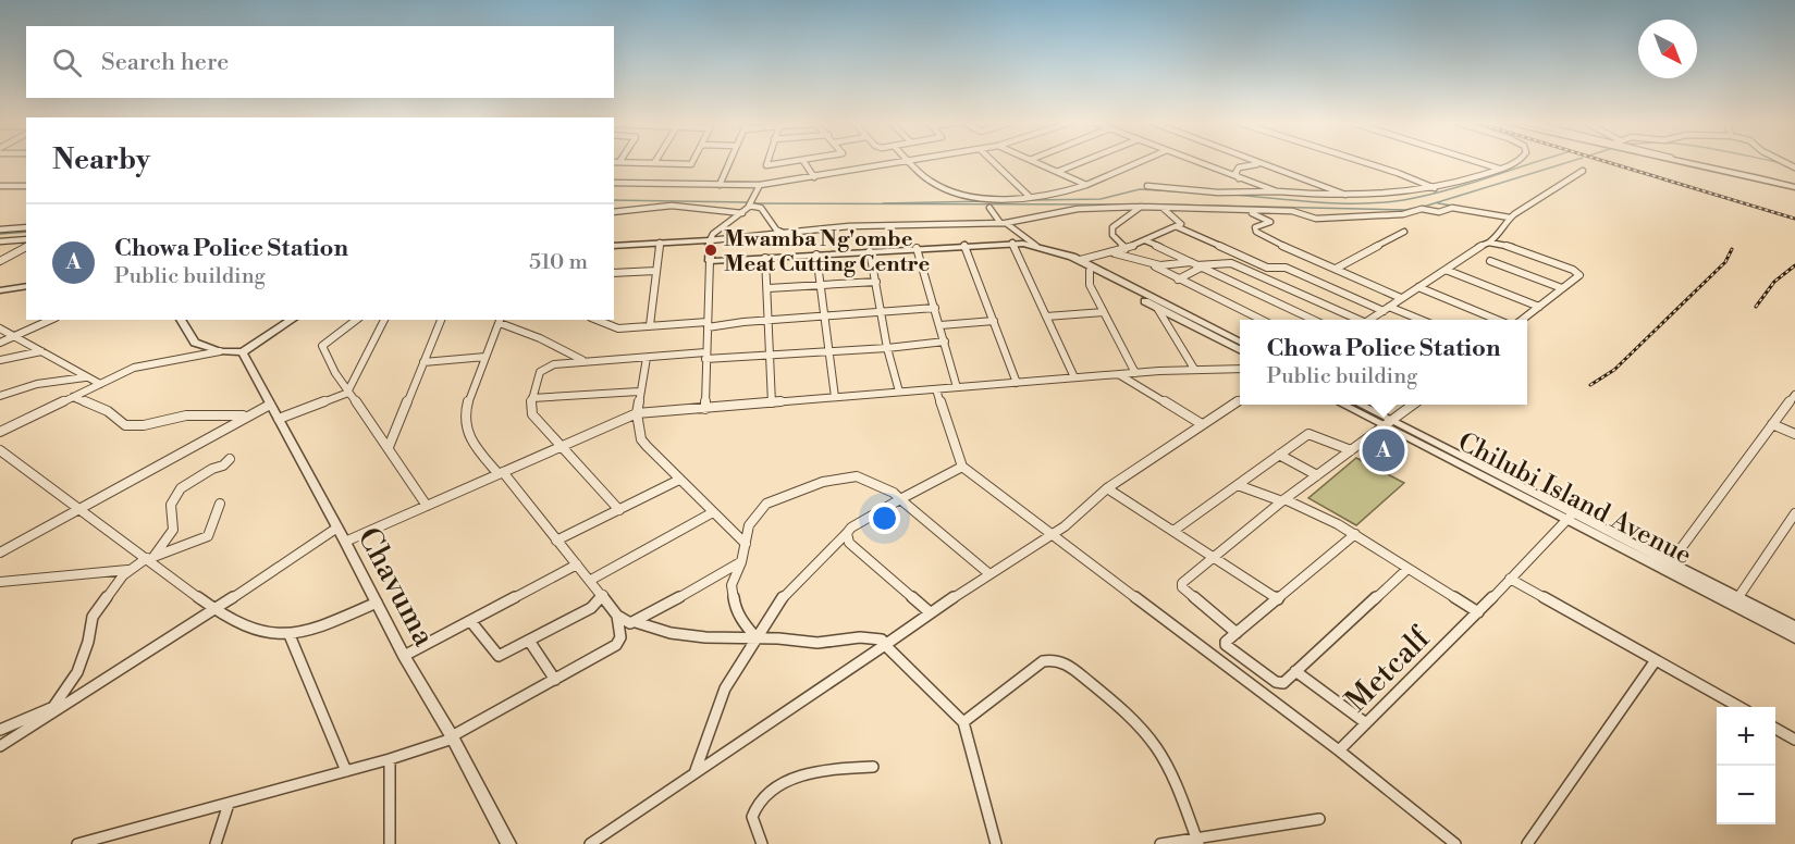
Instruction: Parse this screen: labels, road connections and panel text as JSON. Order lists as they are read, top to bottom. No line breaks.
{"streets":{"street":["Chilubi Island Avenue","Chavuma","Metcalf"]},"crossings":[["Chilubi Island Avenue","Metcalf"]],"places":["Mwamba Ng'ombe Meat Cutting Centre"],"north":"bottom right","page":{"search":"Search here","heading":"Nearby","list":[{"mark":"A","name":"Chowa Police Station","note":"Public building","value":"510 m"}],"popup":["Chowa Police Station","Public building"],"pins":"A","map_buttons":["+","−"]}}
